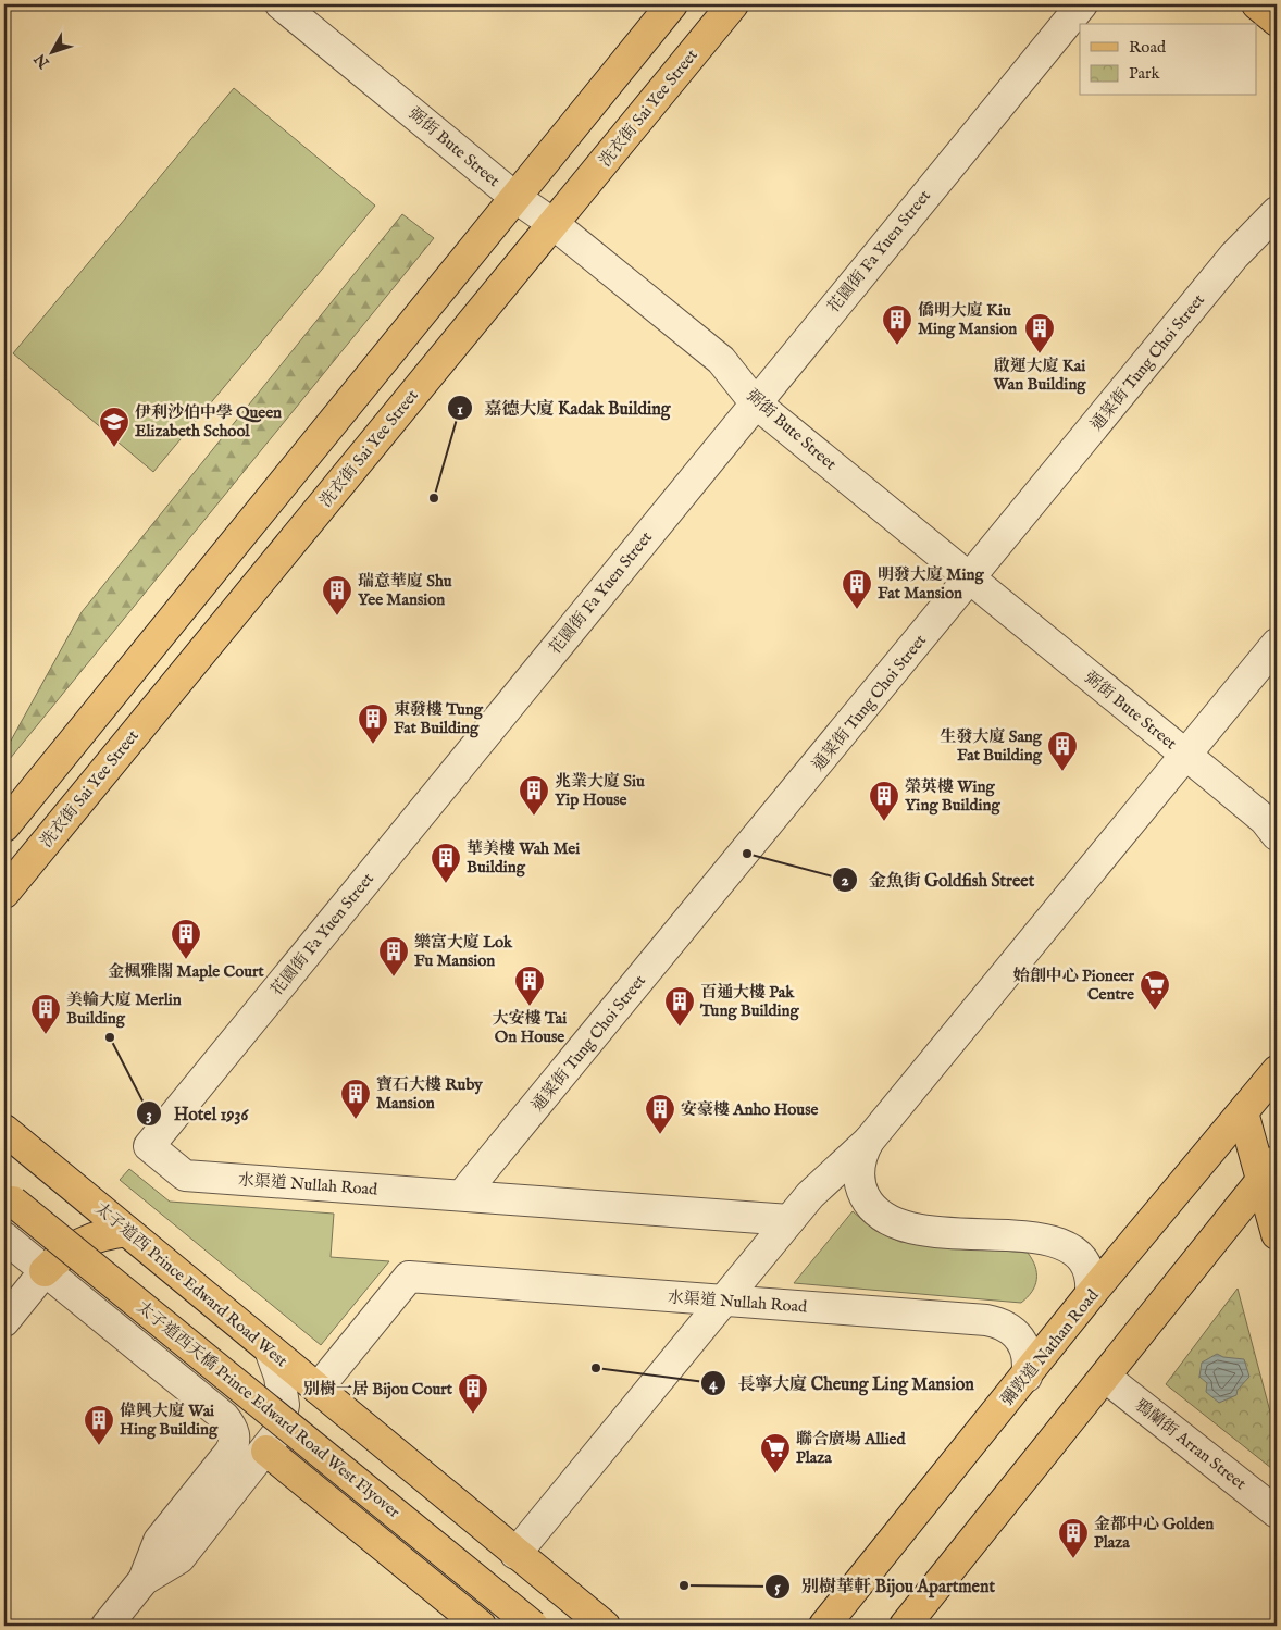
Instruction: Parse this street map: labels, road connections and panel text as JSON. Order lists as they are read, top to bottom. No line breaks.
{"streets":{"main road":["洗衣街 Sai Yee Street","太子道西 Prince Edward Road West","彌敦道 Nathan Road","太子道西天橋 Prince Edward Road West Flyover"],"street":["弼街 Bute Street","花園街 Fa Yuen Street","通菜街 Tung Choi Street","水渠道 Nullah Road","鴉蘭街 Arran Street"]},"crossings":[["洗衣街 Sai Yee Street","弼街 Bute Street"],["弼街 Bute Street","花園街 Fa Yuen Street"],["弼街 Bute Street","通菜街 Tung Choi Street"],["花園街 Fa Yuen Street","水渠道 Nullah Road"],["通菜街 Tung Choi Street","水渠道 Nullah Road"],["水渠道 Nullah Road","太子道西 Prince Edward Road West"],["水渠道 Nullah Road","彌敦道 Nathan Road"]],"places":{"building":["僑明大廈 Kiu Ming Mansion","啟運大廈 Kai Wan Building","明發大廈 Ming Fat Mansion","瑞意華廈 Shu Yee Mansion","東發樓 Tung Fat Building","生發大廈 Sang Fat Building","兆業大廈 Siu Yip House","榮英樓 Wing Ying Building","華美樓 Wah Mei Building","金楓雅閣 Maple Court","樂富大廈 Lok Fu Mansion","大安樓 Tai On House","百通大樓 Pak Tung Building","美輪大廈 Merlin Building","寶石大樓 Ruby Mansion","安豪樓 Anho House","別樹一居 Bijou Court","偉興大廈 Wai Hing Building","金都中心 Golden Plaza"],"school or university":["伊利沙伯中學 Queen Elizabeth School"],"other":["嘉德大廈 Kadak Building","金魚街 Goldfish Street","Hotel 1936","長寧大廈 Cheung Ling Mansion","別樹華軒 Bijou Apartment"],"supermarket":["始創中心 Pioneer Centre","聯合廣場 Allied Plaza"]},"legend":["Road","Park"],"north":"bottom left"}
